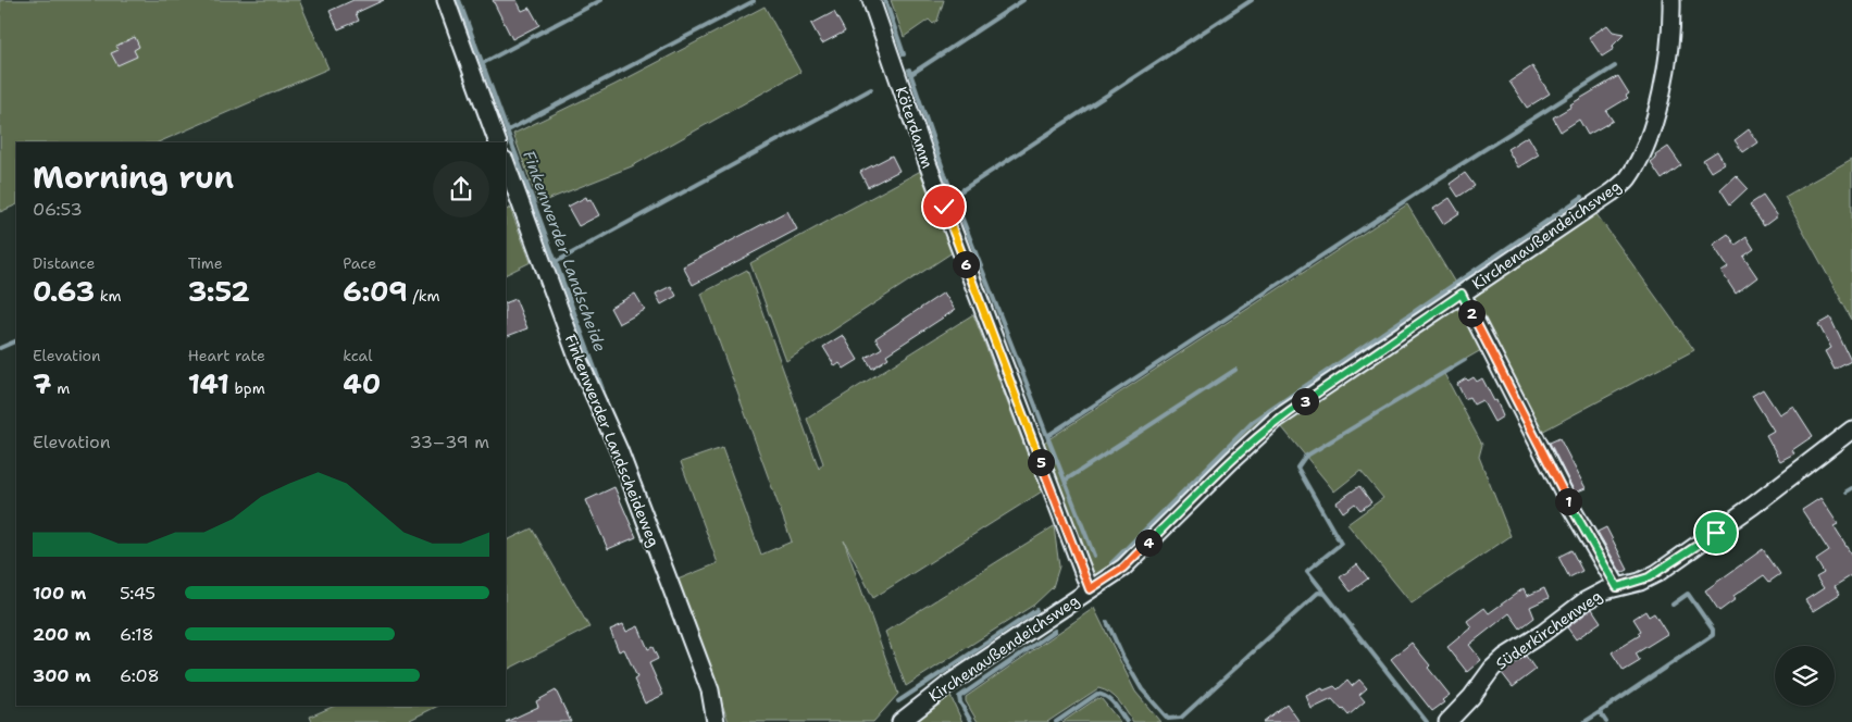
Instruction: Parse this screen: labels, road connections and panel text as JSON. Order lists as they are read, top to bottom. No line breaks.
{"streets":{"street":["Köterdamm","Kirchenaußendeichsweg","Finkenwerder Landscheideweg","Süderkirchenweg"]},"crossings":[["Köterdamm","Kirchenaußendeichsweg"]],"water":["Finkenwerder Landscheide"],"page":{"heading":["Morning run","06:53"],"stats":[["Distance","0.63 km"],["Time","3:52"],["Pace","6:09 /km"],["Elevation","7 m"],["Heart rate","141 bpm"],["kcal","40"]],"pins":["6","2","3","5","1","4"],"chart":["Elevation","33–39 m"],"list":[{"name":"100 m","note":"5:45"},{"name":"200 m","note":"6:18"},{"name":"300 m","note":"6:08"}]}}
